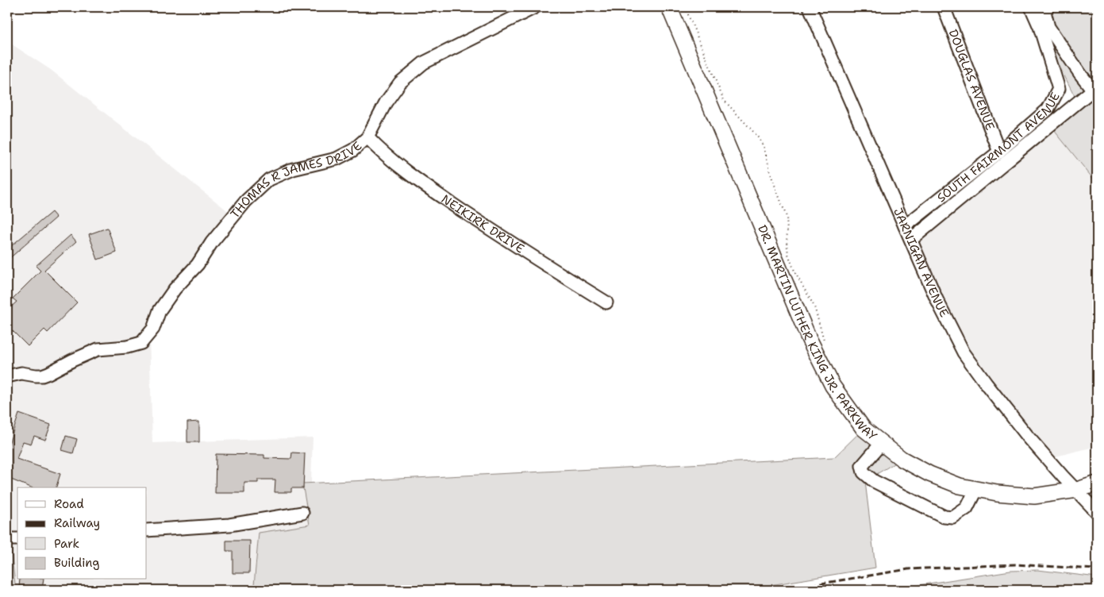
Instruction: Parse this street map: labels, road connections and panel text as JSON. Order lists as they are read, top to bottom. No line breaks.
{"streets":{"main road":["DR. MARTIN LUTHER KING JR. PARKWAY"],"street":["DOUGLAS AVENUE","SOUTH FAIRMONT AVENUE","THOMAS R JAMES DRIVE","NEIKIRK DRIVE","JARNIGAN AVENUE"]},"crossings":[["DOUGLAS AVENUE","SOUTH FAIRMONT AVENUE"],["SOUTH FAIRMONT AVENUE","JARNIGAN AVENUE"],["THOMAS R JAMES DRIVE","NEIKIRK DRIVE"],["JARNIGAN AVENUE","DR. MARTIN LUTHER KING JR. PARKWAY"]],"legend":["Road","Railway","Park","Building"]}
